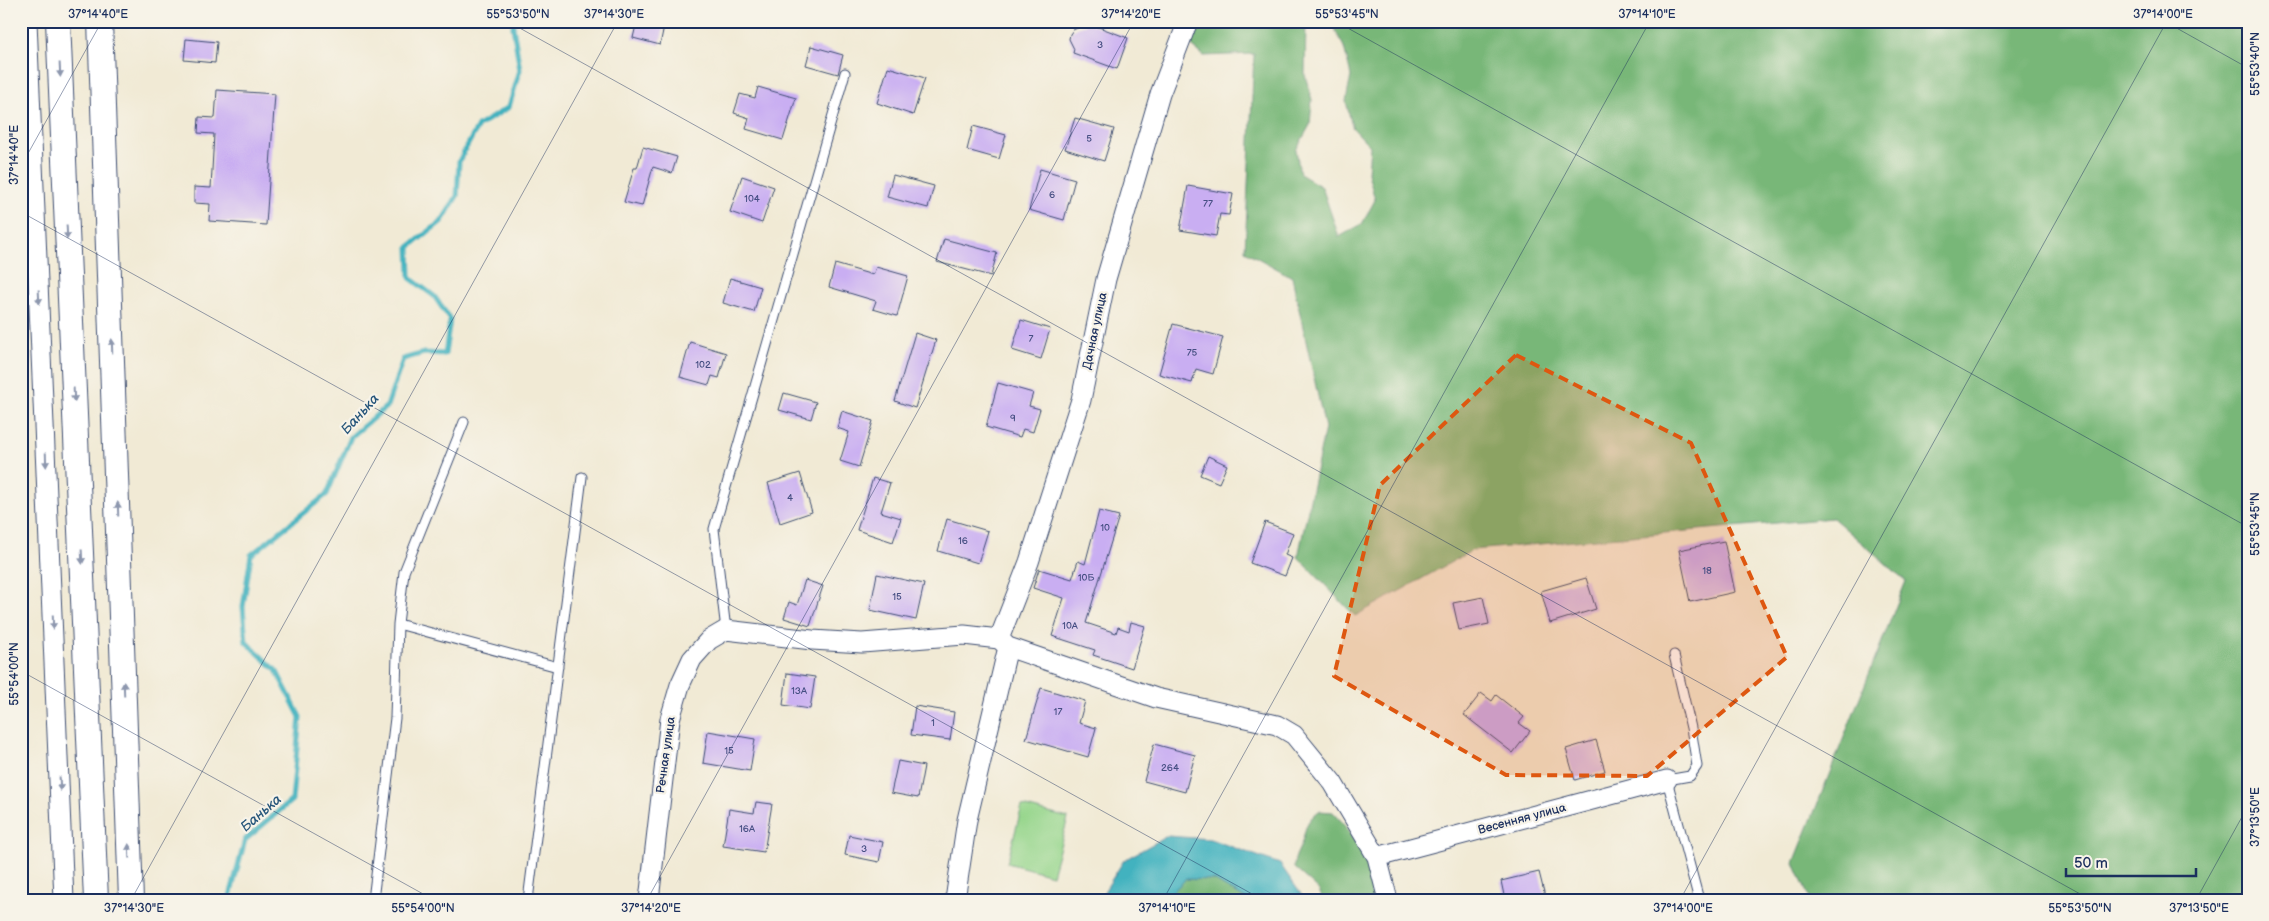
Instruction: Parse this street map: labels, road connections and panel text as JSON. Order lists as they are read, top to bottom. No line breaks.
{"streets":{"street":["Дачная улица","Речная улица","Весенняя улица"]},"water":["Банька"],"house_numbers":["3","5","6","104","77","7","75","102","9","4","10","16","18","10Б","15","10А","13А","17","1","15","264","16А","3"],"scale_bar":"50 m","coordinates":["37°14'40\"E","55°53'50\"N","37°14'30\"E","37°14'20\"E","55°53'45\"N","37°14'10\"E","37°14'00\"E","55°53'40\"N","55°54'00\"N","37°13'50\"E"]}
